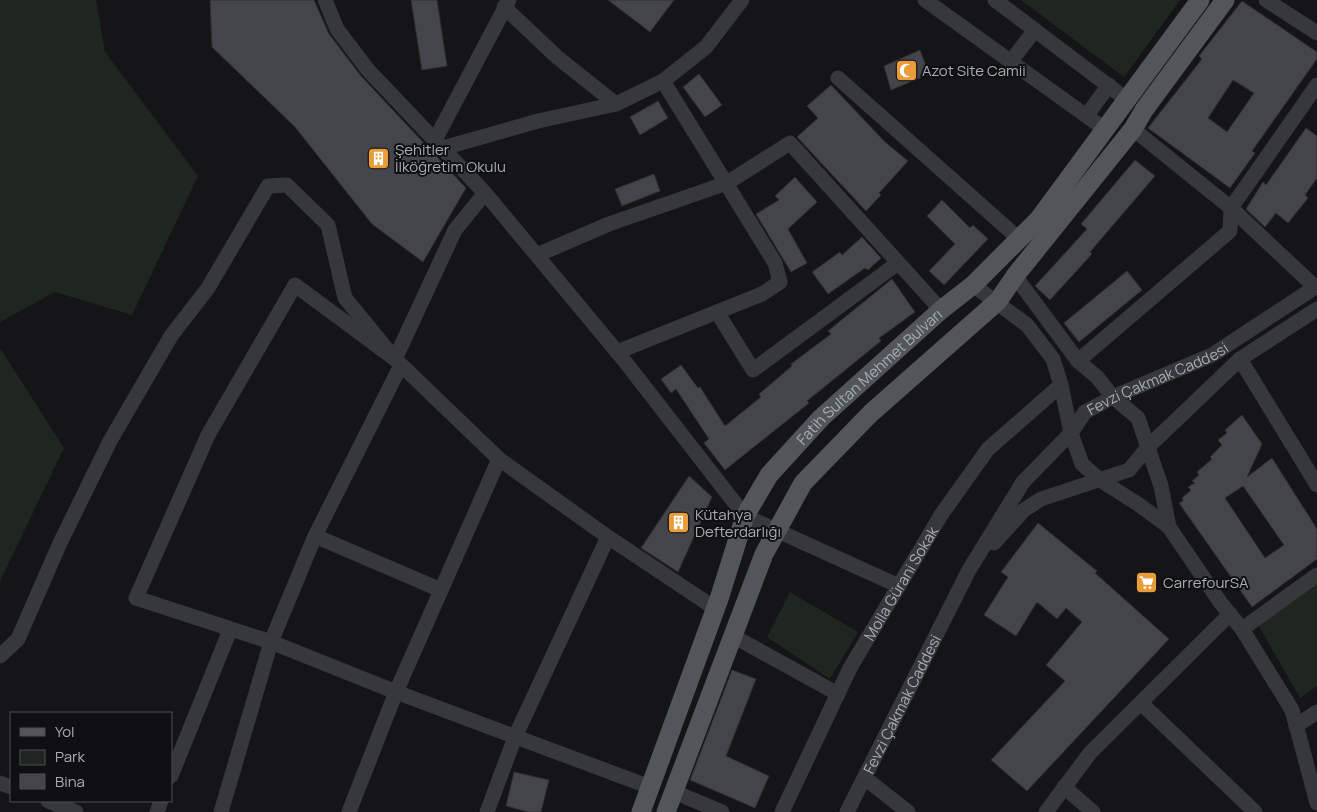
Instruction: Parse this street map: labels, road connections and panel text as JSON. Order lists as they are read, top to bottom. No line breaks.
{"streets":{"main road":["Fatih Sultan Mehmet Bulvarı"],"street":["Fevzi Çakmak Caddesi","Molla Gürani Sokak"]},"places":{"mosque":["Azot Site Camii"],"building":["Şehitler İlköğretim Okulu","Kütahya Defterdarlığı"],"supermarket":["CarrefourSA"]},"legend":["Yol","Park","Bina"]}
